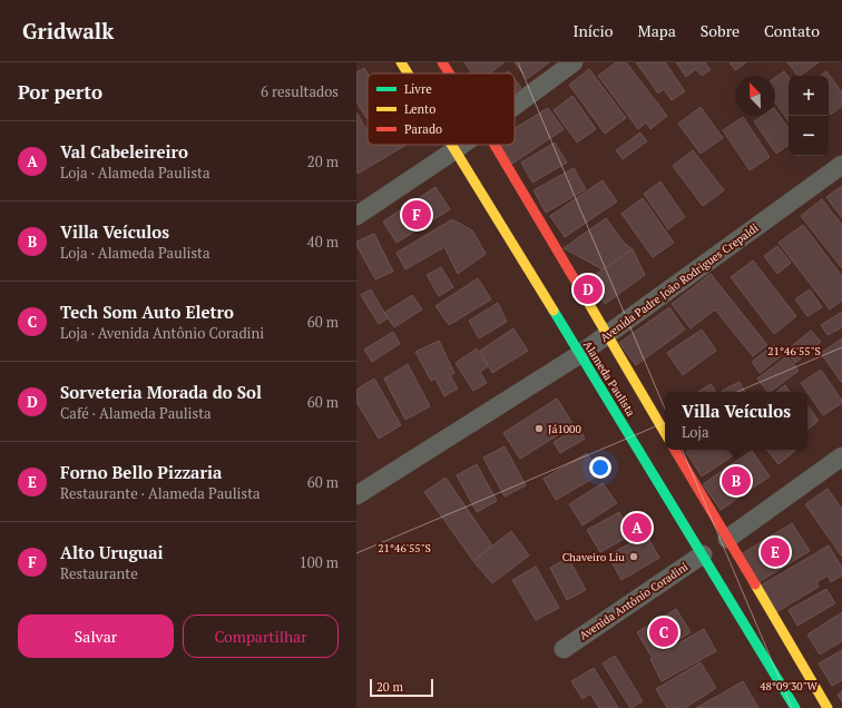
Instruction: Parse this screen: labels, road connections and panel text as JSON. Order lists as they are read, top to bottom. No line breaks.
{"streets":{"main road":["Alameda Paulista"],"street":["Avenida Padre João Rodrigues Crepaldi","Avenida Antônio Coradini"]},"crossings":[["Avenida Padre João Rodrigues Crepaldi","Alameda Paulista"],["Alameda Paulista","Avenida Antônio Coradini"]],"places":["Já1000","Chaveiro Liu"],"legend":["Livre","Lento","Parado"],"scale_bar":"20 m","north":"top left","page":{"header":"Gridwalk","nav":["Início","Mapa","Sobre","Contato"],"heading":["Por perto","6 resultados"],"map_buttons":["+","−"],"list":[{"mark":"A","name":"Val Cabeleireiro","note":"Loja · Alameda Paulista","value":"20 m"},{"mark":"B","name":"Villa Veículos","note":"Loja · Alameda Paulista","value":"40 m"},{"mark":"C","name":"Tech Som Auto Eletro","note":"Loja · Avenida Antônio Coradini","value":"60 m"},{"mark":"D","name":"Sorveteria Morada do Sol","note":"Café · Alameda Paulista","value":"60 m"},{"mark":"E","name":"Forno Bello Pizzaria","note":"Restaurante · Alameda Paulista","value":"60 m"},{"mark":"F","name":"Alto Uruguai","note":"Restaurante","value":"100 m"}],"pins":["F","D","B","A","E","C"],"popup":["Villa Veículos","Loja"],"buttons":["Salvar","Compartilhar"],"scale":"20 m"},"coordinates":["21°46'55\"S","48°09'30\"W"]}
